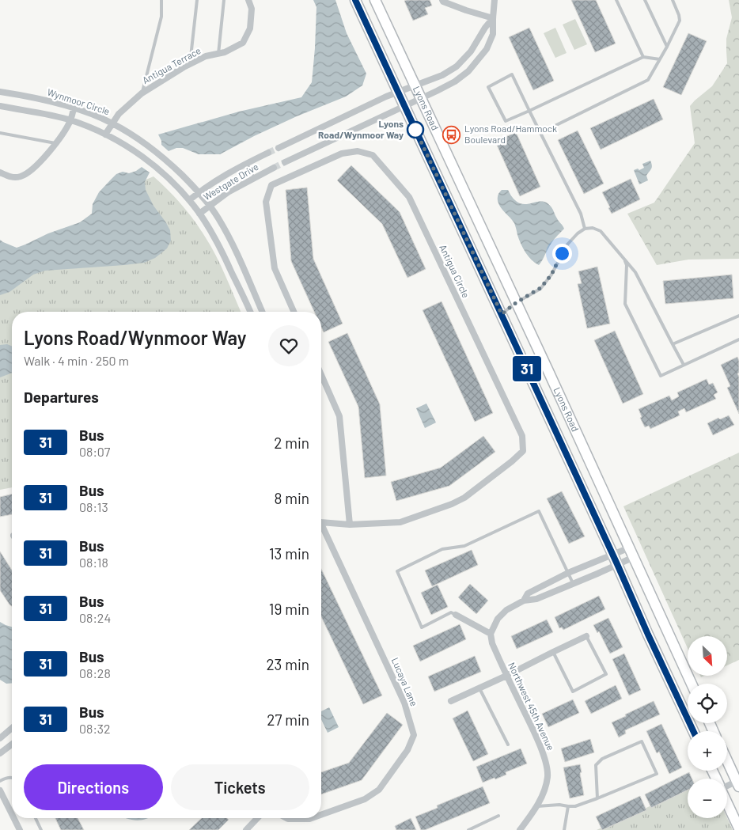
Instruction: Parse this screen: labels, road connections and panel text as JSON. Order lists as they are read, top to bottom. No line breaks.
{"streets":{"main road":["Lyons Road"],"street":["Antigua Terrace","Wynmoor Circle","Westgate Drive","Antigua Circle","Lucaya Lane","Northwest 45th Avenue"]},"crossings":[["Antigua Terrace","Wynmoor Circle"],["Wynmoor Circle","Westgate Drive"]],"places":{"other":["Lyons Road/Wynmoor Way"],"bus stop":["Lyons Road/Hammock Boulevard"]},"lines":["bus line 31"],"north":"bottom right","page":{"on_map":"31","heading":[["Lyons Road/Wynmoor Way","Walk · 4 min · 250 m"],"Departures"],"list":[{"mark":"31","name":"Bus","note":"08:07","value":"2 min"},{"mark":"31","name":"Bus","note":"08:13","value":"8 min"},{"mark":"31","name":"Bus","note":"08:18","value":"13 min"},{"mark":"31","name":"Bus","note":"08:24","value":"19 min"},{"mark":"31","name":"Bus","note":"08:28","value":"23 min"},{"mark":"31","name":"Bus","note":"08:32","value":"27 min"}],"map_buttons":["+","−"],"buttons":["Directions","Tickets"]}}
